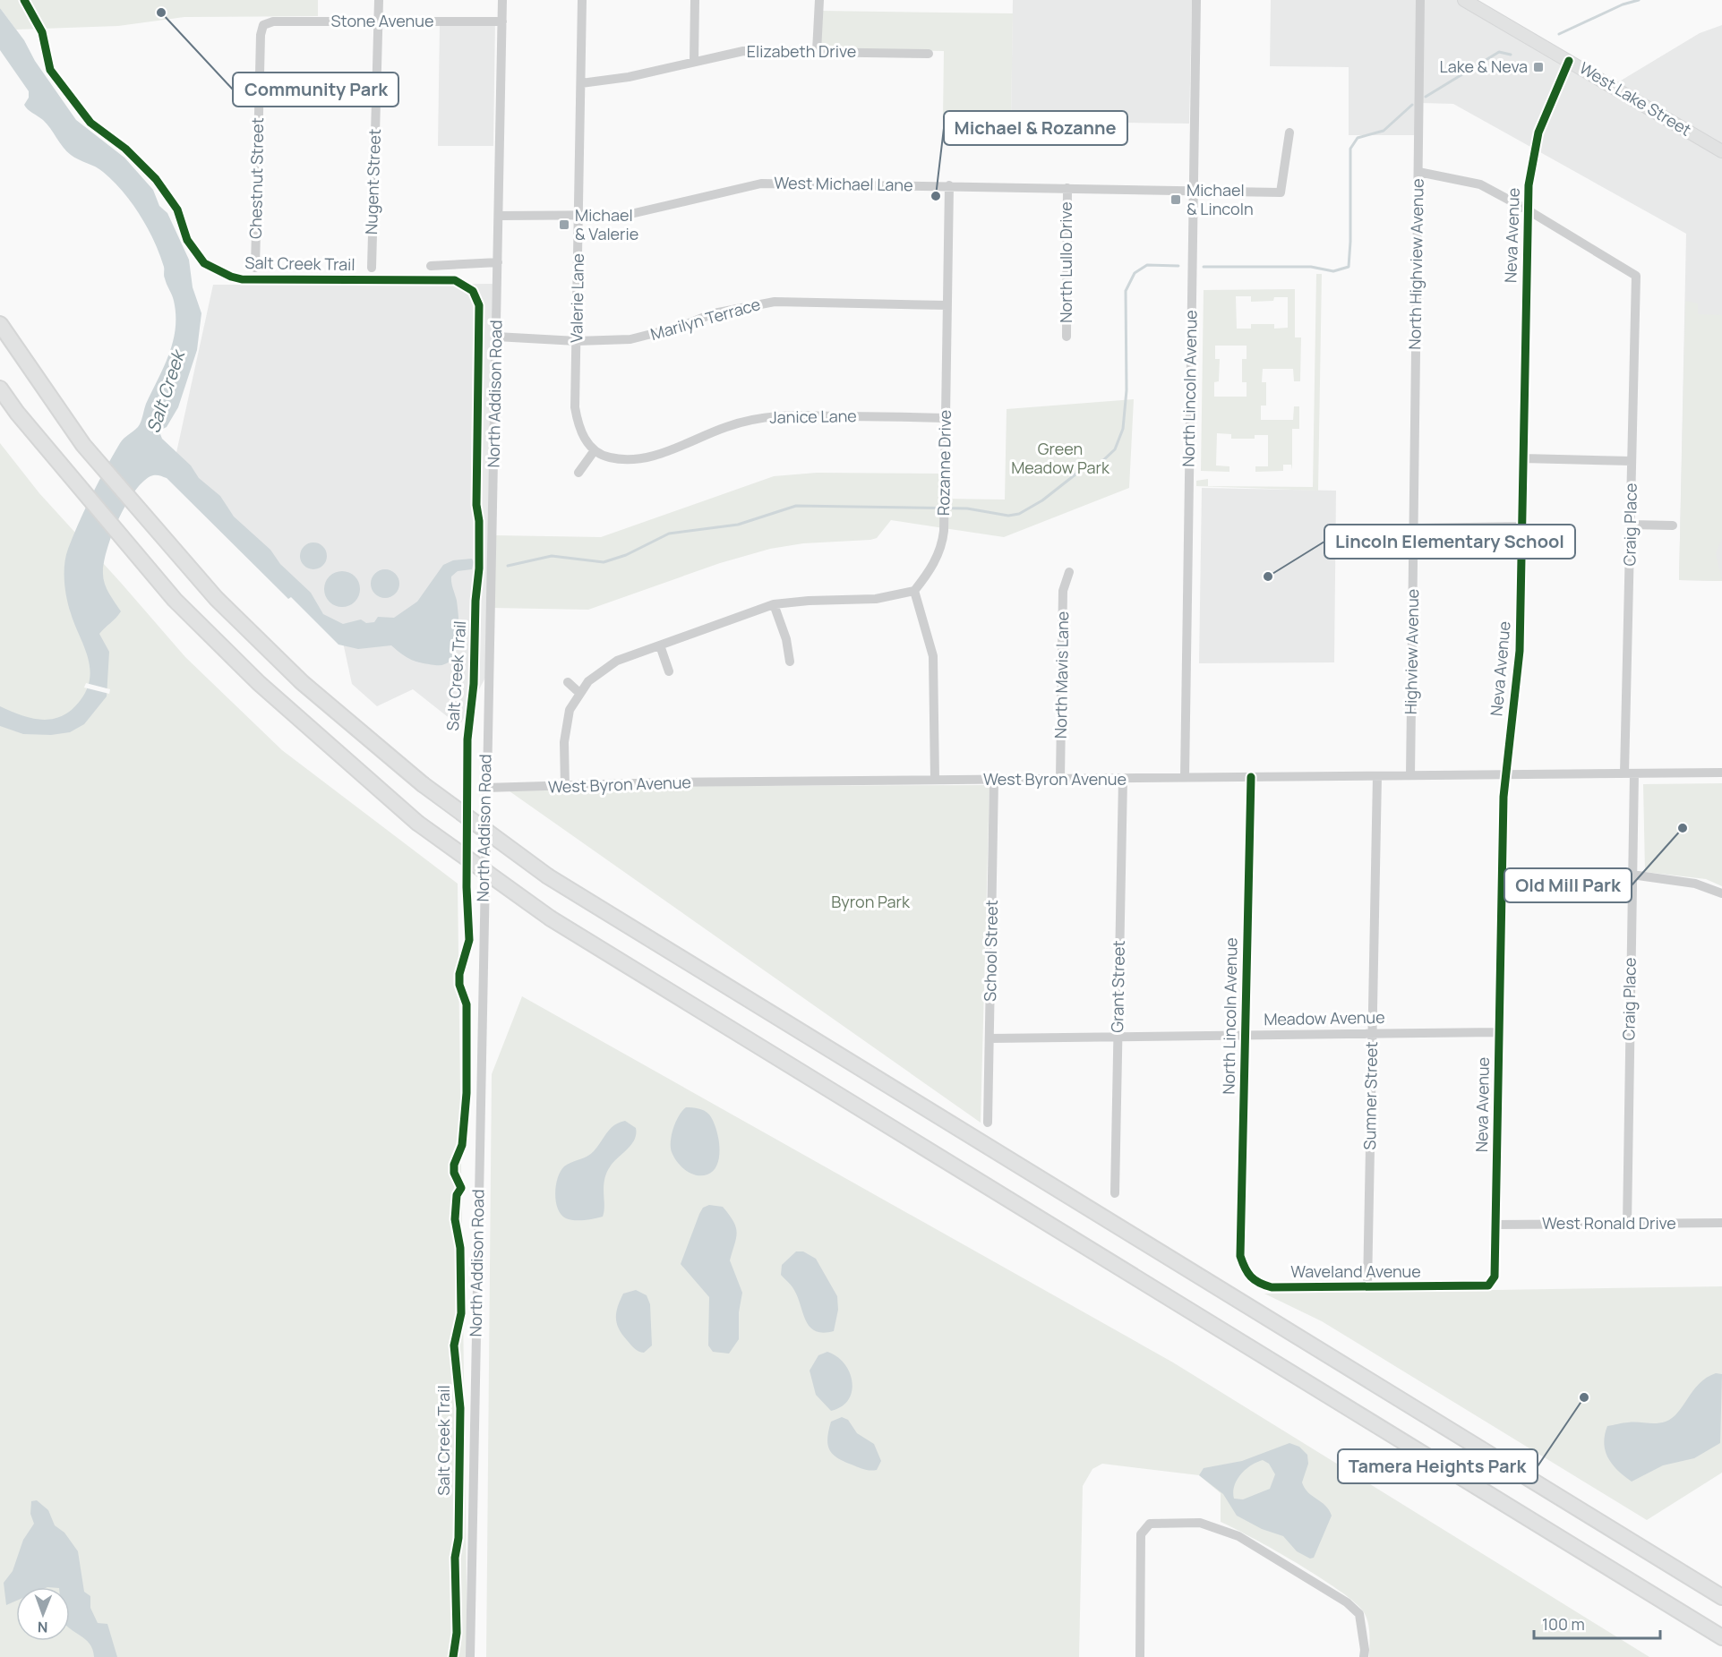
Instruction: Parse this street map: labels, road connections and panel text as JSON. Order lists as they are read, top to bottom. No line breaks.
{"streets":{"main road":["West Lake Street"],"street":["Stone Avenue","Elizabeth Drive","Chestnut Street","Nugent Street","West Michael Lane","Neva Avenue","North Lullo Drive","North Highview Avenue","Valerie Lane","Marilyn Terrace","North Lincoln Avenue","North Addison Road","Janice Lane","Rozanne Drive","Craig Place","Highview Avenue","North Mavis Lane","West Byron Avenue","School Street","Grant Street","Meadow Avenue","Sumner Street","West Ronald Drive","Waveland Avenue"],"cycle path":["Salt Creek Trail"]},"crossings":[["Stone Avenue","Chestnut Street"],["Stone Avenue","Nugent Street"],["Stone Avenue","North Addison Road"],["Elizabeth Drive","Valerie Lane"],["West Lake Street","Neva Avenue"],["West Michael Lane","North Lullo Drive"],["West Michael Lane","Valerie Lane"],["West Michael Lane","North Lincoln Avenue"],["West Michael Lane","North Addison Road"],["West Michael Lane","Rozanne Drive"],["Neva Avenue","Craig Place"],["Neva Avenue","West Byron Avenue"],["Neva Avenue","Meadow Avenue"],["Neva Avenue","West Ronald Drive"],["Neva Avenue","Waveland Avenue"],["North Highview Avenue","Highview Avenue"],["Valerie Lane","Marilyn Terrace"],["Valerie Lane","Janice Lane"],["Marilyn Terrace","North Addison Road"],["Marilyn Terrace","Rozanne Drive"],["North Lincoln Avenue","West Byron Avenue"],["North Lincoln Avenue","Meadow Avenue"],["North Lincoln Avenue","Waveland Avenue"],["North Addison Road","West Byron Avenue"],["Janice Lane","Rozanne Drive"],["Craig Place","West Byron Avenue"],["Craig Place","West Ronald Drive"],["Highview Avenue","West Byron Avenue"],["North Mavis Lane","West Byron Avenue"],["West Byron Avenue","School Street"],["West Byron Avenue","Grant Street"],["West Byron Avenue","Sumner Street"],["School Street","Meadow Avenue"],["Grant Street","Meadow Avenue"],["Meadow Avenue","Sumner Street"],["Sumner Street","Waveland Avenue"]],"water":["Salt Creek"],"parks":["Green Meadow Park","Byron Park"],"places":{"other":["Community Park","Michael & Rozanne","Lincoln Elementary School","Old Mill Park","Tamera Heights Park"],"transit":["Lake & Neva","Michael & Lincoln","Michael & Valerie"]},"scale_bar":"100 m","north":"bottom"}
